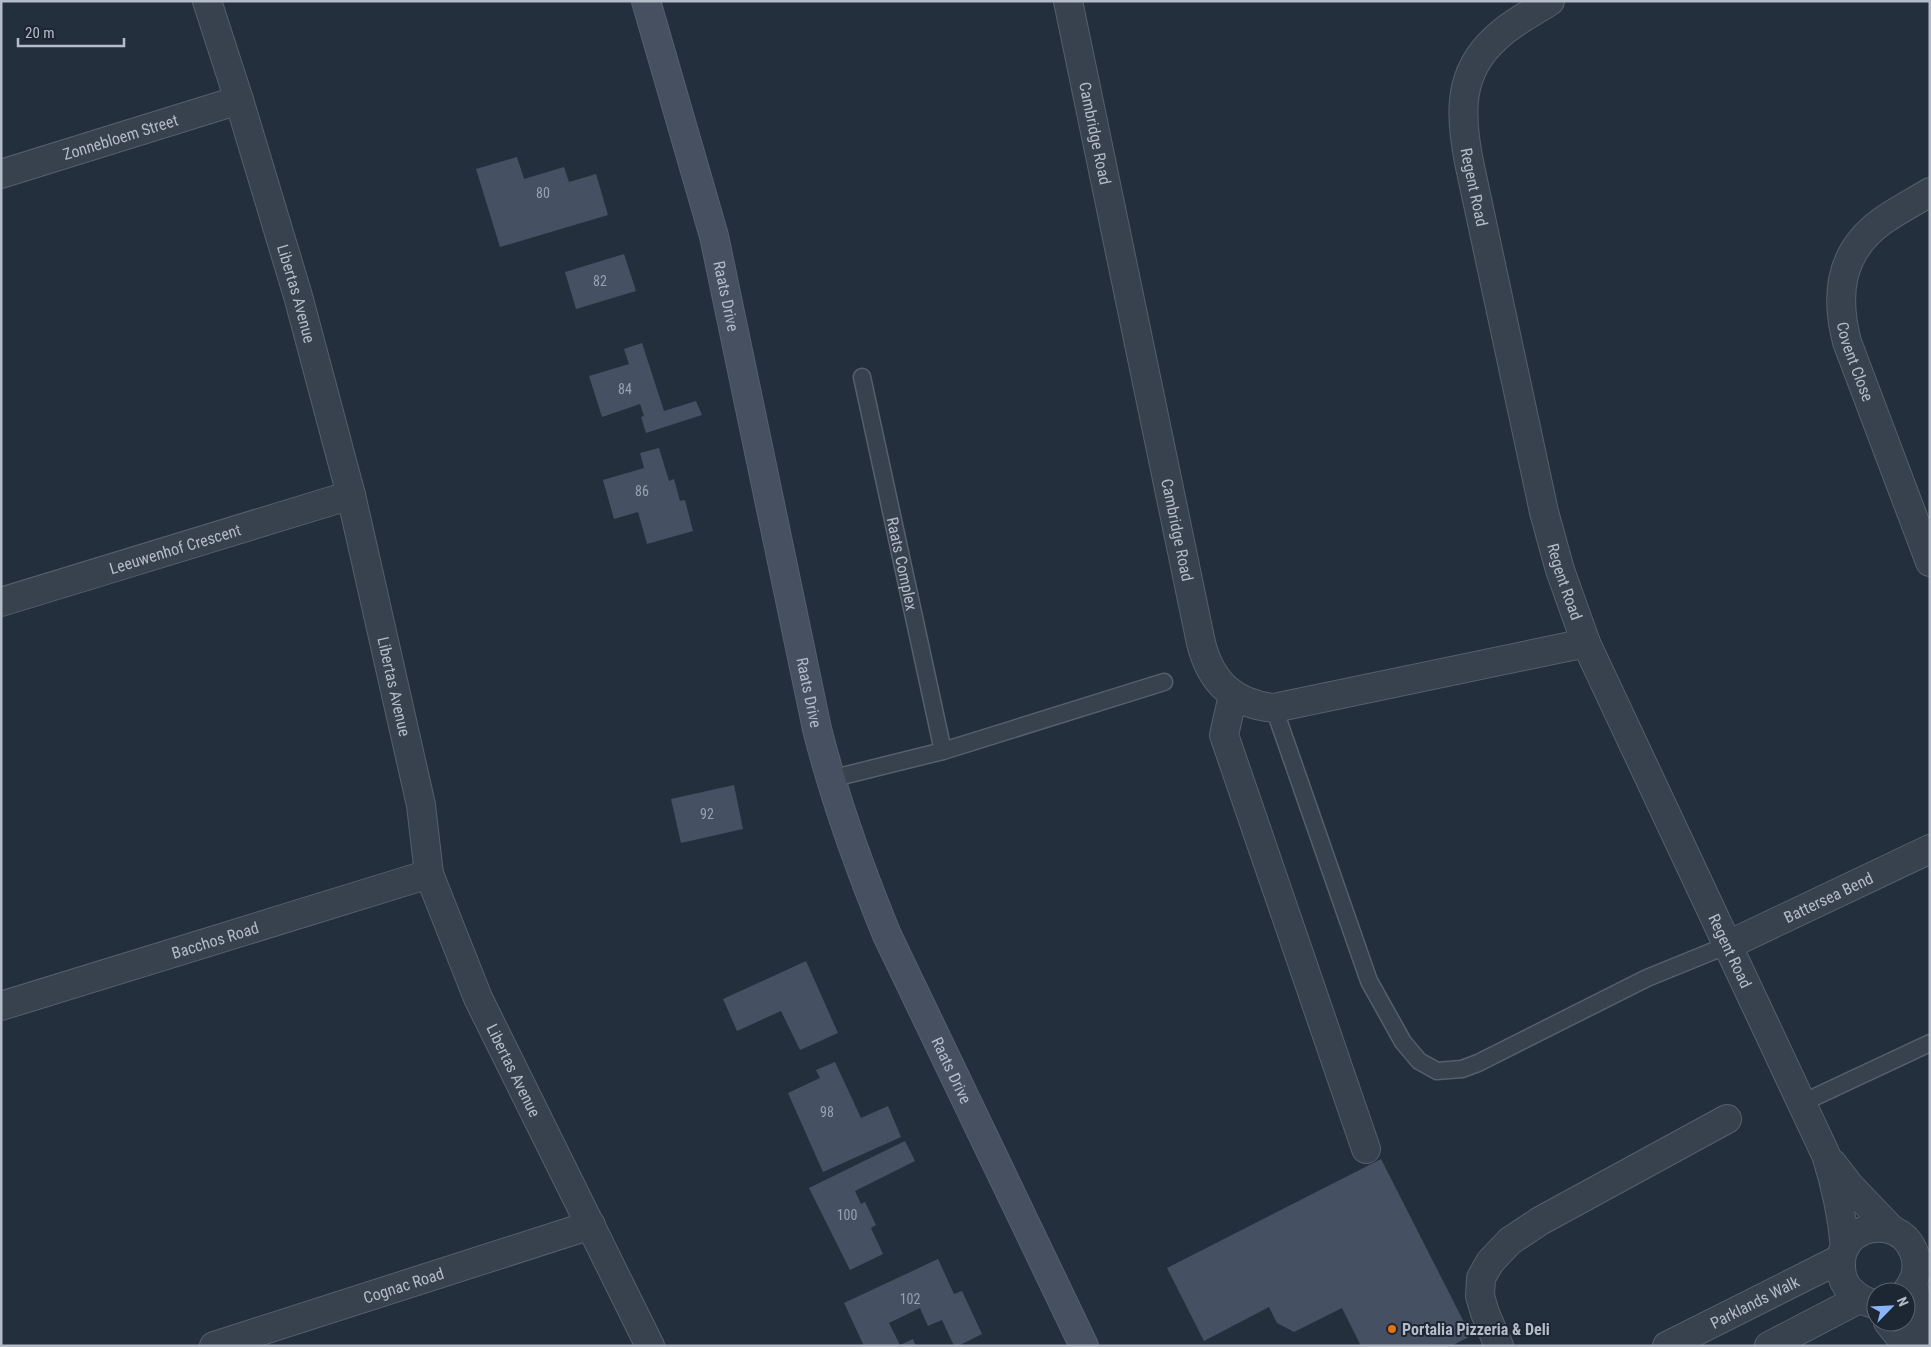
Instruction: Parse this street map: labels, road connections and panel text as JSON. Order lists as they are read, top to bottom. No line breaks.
{"streets":{"street":["Cambridge Road","Zonnebloem Street","Regent Road","Libertas Avenue","Raats Drive","Covent Close","Leeuwenhof Crescent","Battersea Bend","Bacchos Road","Cognac Road","Parklands Walk"],"lane":["Raats Complex"]},"crossings":[["Cambridge Road","Regent Road"],["Zonnebloem Street","Libertas Avenue"],["Regent Road","Battersea Bend"],["Regent Road","Parklands Walk"],["Libertas Avenue","Leeuwenhof Crescent"],["Libertas Avenue","Bacchos Road"],["Libertas Avenue","Cognac Road"]],"places":["Portalia Pizzeria & Deli"],"house_numbers":["80","82","84","86","92","98","100","102"],"scale_bar":"20 m","north":"top right"}
